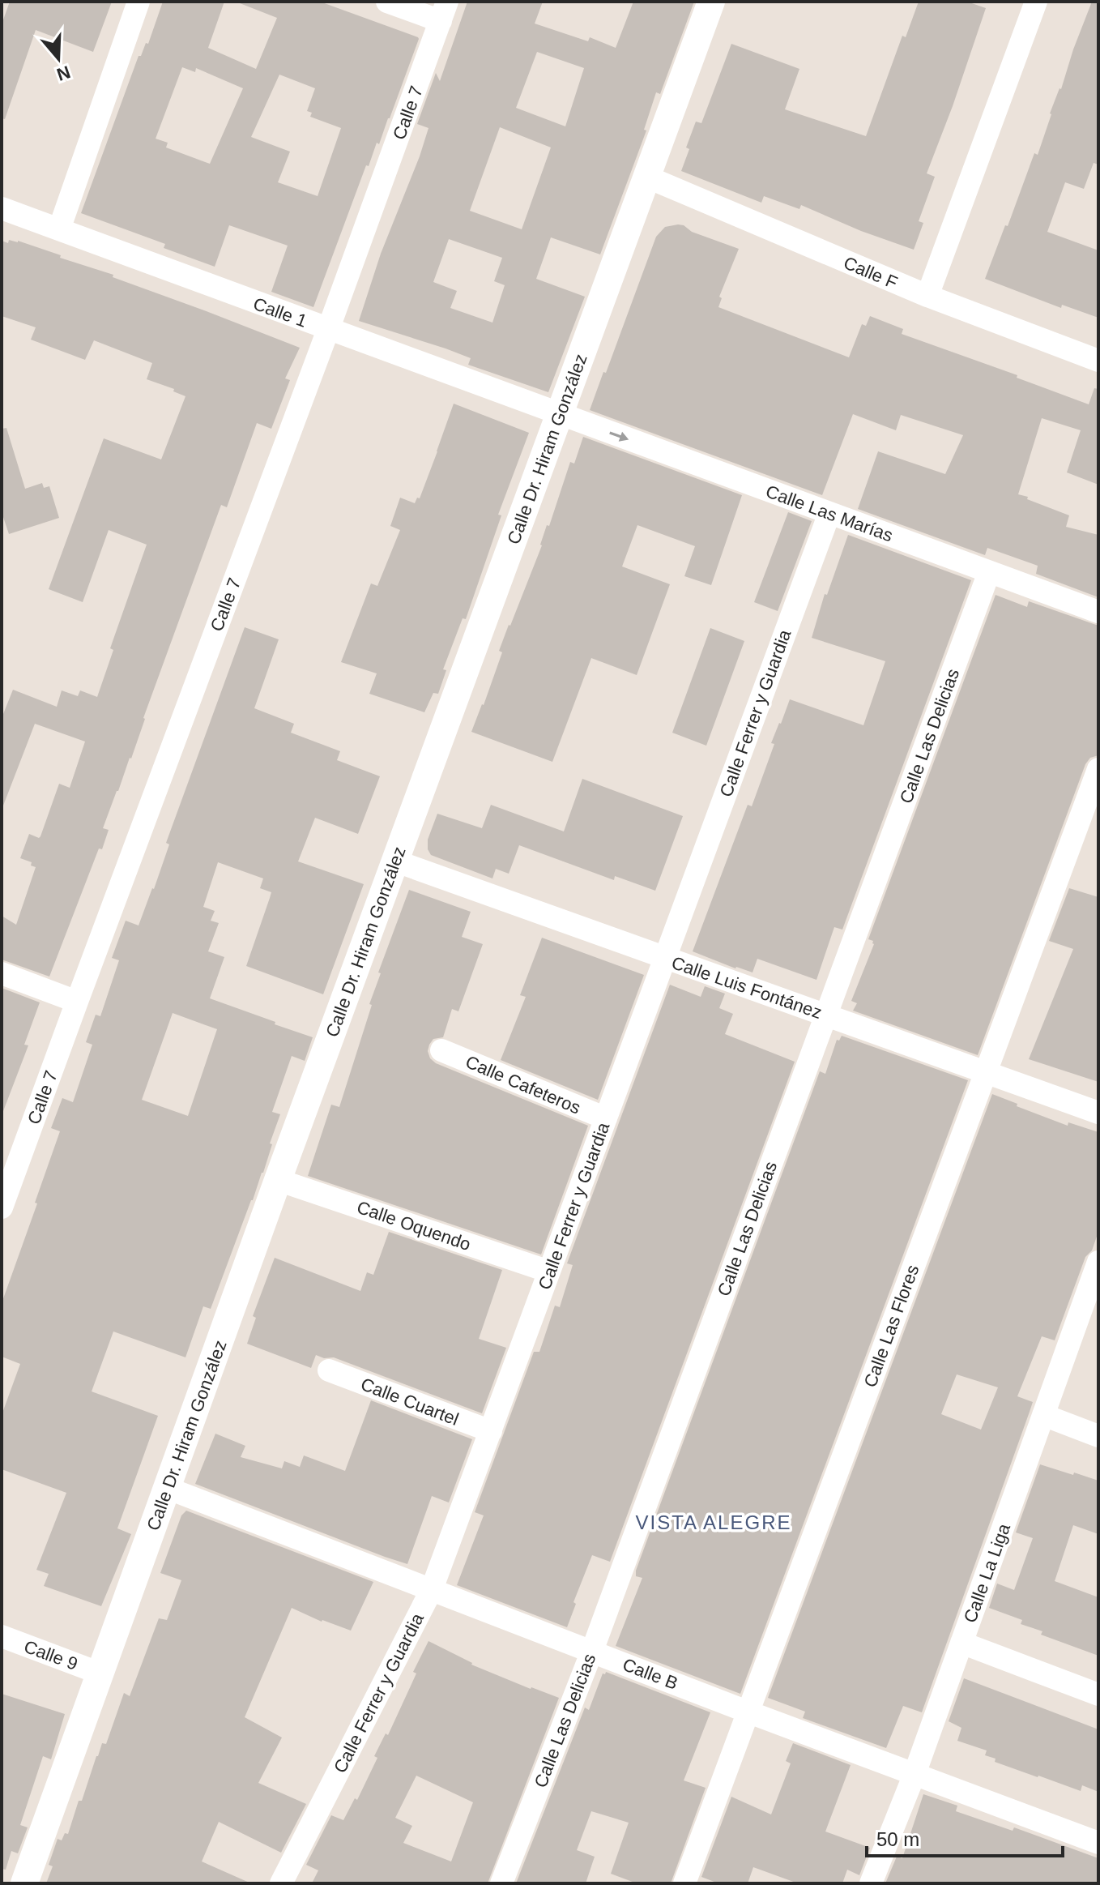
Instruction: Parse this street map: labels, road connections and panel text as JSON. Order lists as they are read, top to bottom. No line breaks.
{"streets":{"street":["Calle 7","Calle F","Calle 1","Calle Dr. Hiram González","Calle Las Marías","Calle Ferrer y Guardia","Calle Las Delicias","Calle Luis Fontánez","Calle Cafeteros","Calle Oquendo","Calle Las Flores","Calle Cuartel","Calle La Liga","Calle 9","Calle B"]},"crossings":[["Calle 7","Calle 1"],["Calle F","Calle Dr. Hiram González"],["Calle 1","Calle Dr. Hiram González"],["Calle 1","Calle Las Marías"],["Calle Dr. Hiram González","Calle Las Marías"],["Calle Dr. Hiram González","Calle Luis Fontánez"],["Calle Dr. Hiram González","Calle Oquendo"],["Calle Dr. Hiram González","Calle 9"],["Calle Dr. Hiram González","Calle B"],["Calle Las Marías","Calle Ferrer y Guardia"],["Calle Las Marías","Calle Las Delicias"],["Calle Ferrer y Guardia","Calle Luis Fontánez"],["Calle Ferrer y Guardia","Calle Cafeteros"],["Calle Ferrer y Guardia","Calle Oquendo"],["Calle Ferrer y Guardia","Calle Cuartel"],["Calle Ferrer y Guardia","Calle B"],["Calle Las Delicias","Calle Luis Fontánez"],["Calle Las Delicias","Calle B"],["Calle Luis Fontánez","Calle Las Flores"],["Calle Las Flores","Calle B"],["Calle La Liga","Calle B"]],"one_way":["Calle Las Marías"],"districts":["VISTA ALEGRE"],"scale_bar":"50 m","north":"bottom"}
